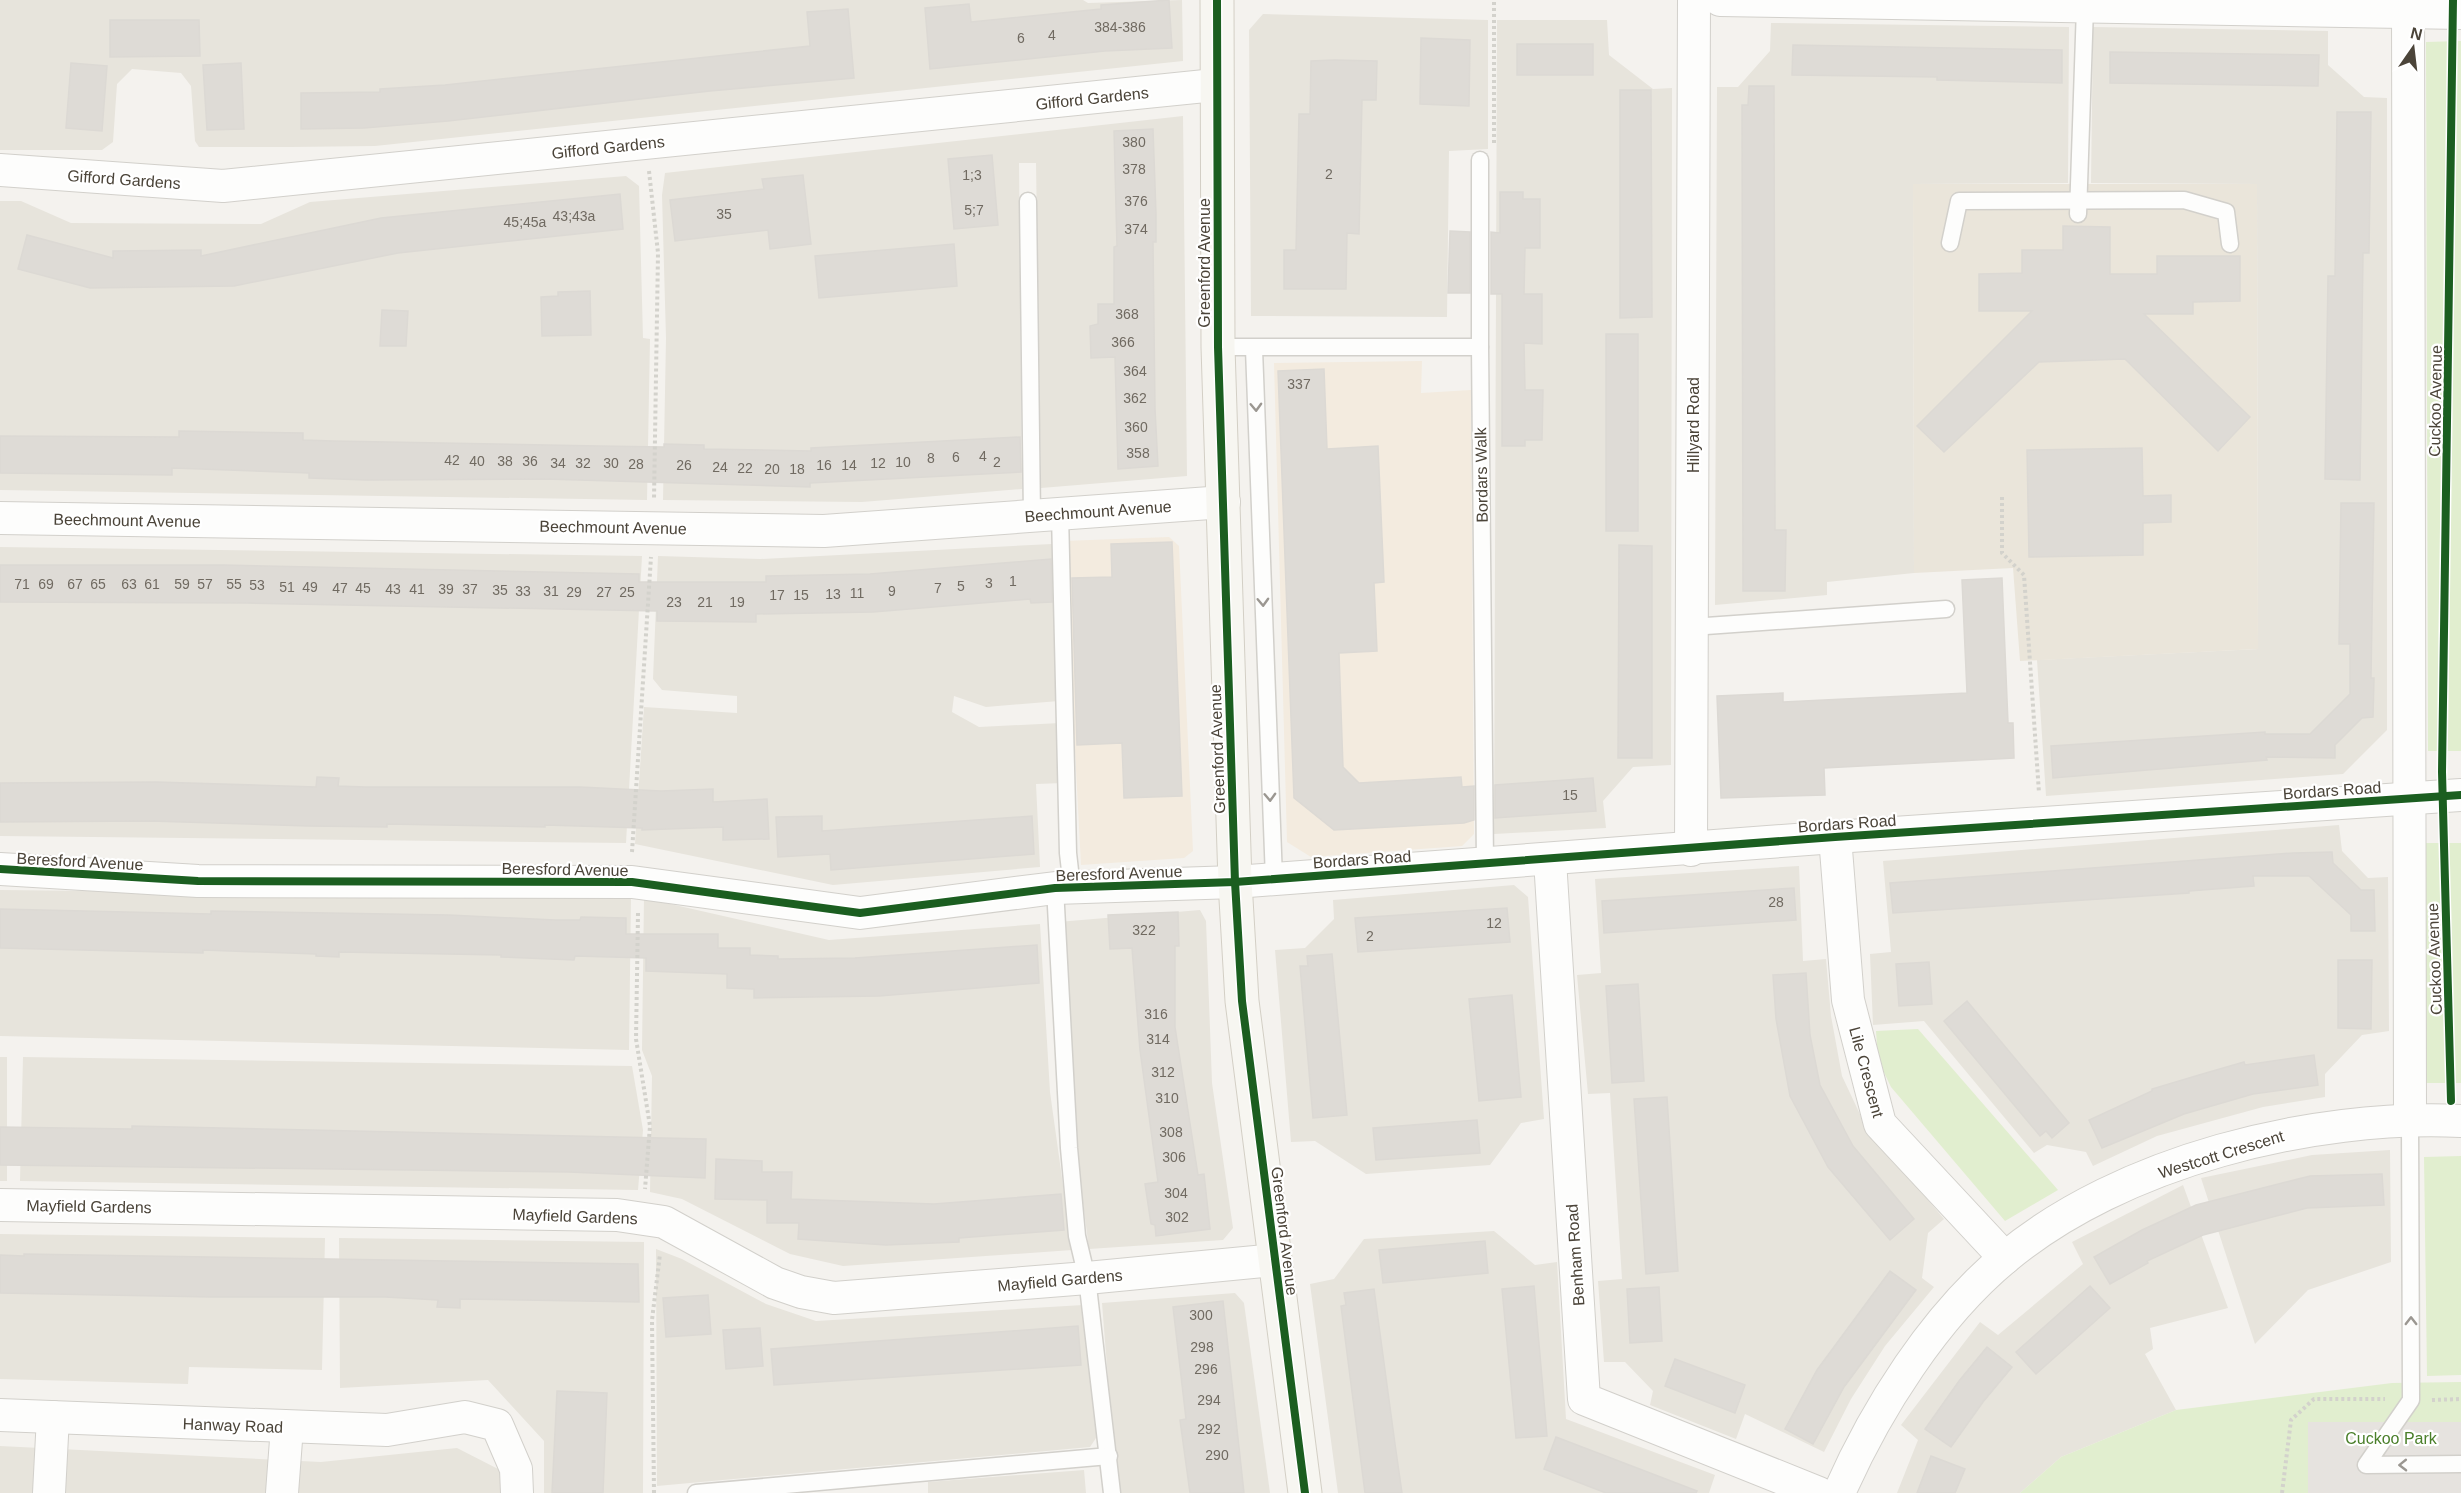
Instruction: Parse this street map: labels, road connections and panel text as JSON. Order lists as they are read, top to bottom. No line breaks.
{"streets":{"street":["Gifford Gardens","Greenford Avenue","Cuckoo Avenue","Hillyard Road","Beechmount Avenue","Bordars Road","Beresford Avenue","Lile Crescent","Westcott Crescent","Mayfield Gardens","Benham Road","Hanway Road"],"lane":["Bordars Walk"]},"crossings":[["Gifford Gardens","Greenford Avenue"],["Greenford Avenue","Beechmount Avenue"],["Greenford Avenue","Bordars Road"],["Greenford Avenue","Beresford Avenue"],["Greenford Avenue","Mayfield Gardens"],["Cuckoo Avenue","Bordars Road"],["Cuckoo Avenue","Westcott Crescent"],["Hillyard Road","Bordars Road"],["Bordars Walk","Bordars Road"],["Bordars Road","Beresford Avenue"],["Bordars Road","Lile Crescent"],["Bordars Road","Benham Road"],["Lile Crescent","Westcott Crescent"]],"parks":["Cuckoo Park"],"house_numbers":["384-386","4","6","380","378","2","1;3","376","5;7","35","43;43a","45;45a","374","368","366","364","337","362","360","358","4","6","8","42","40","38","36","10","2","34","32","30","12","28","26","16","14","24","22","20","18","1","3","71","69","67","65","63","61","59","57","55","53","5","51","49","47","45","7","43","41","39","37","35","33","31","9","29","27","25","11","13","17","15","23","21","19","15","28","12","322","2","316","314","312","310","308","306","304","302","300","298","296","294","292","290"],"north":"top"}
